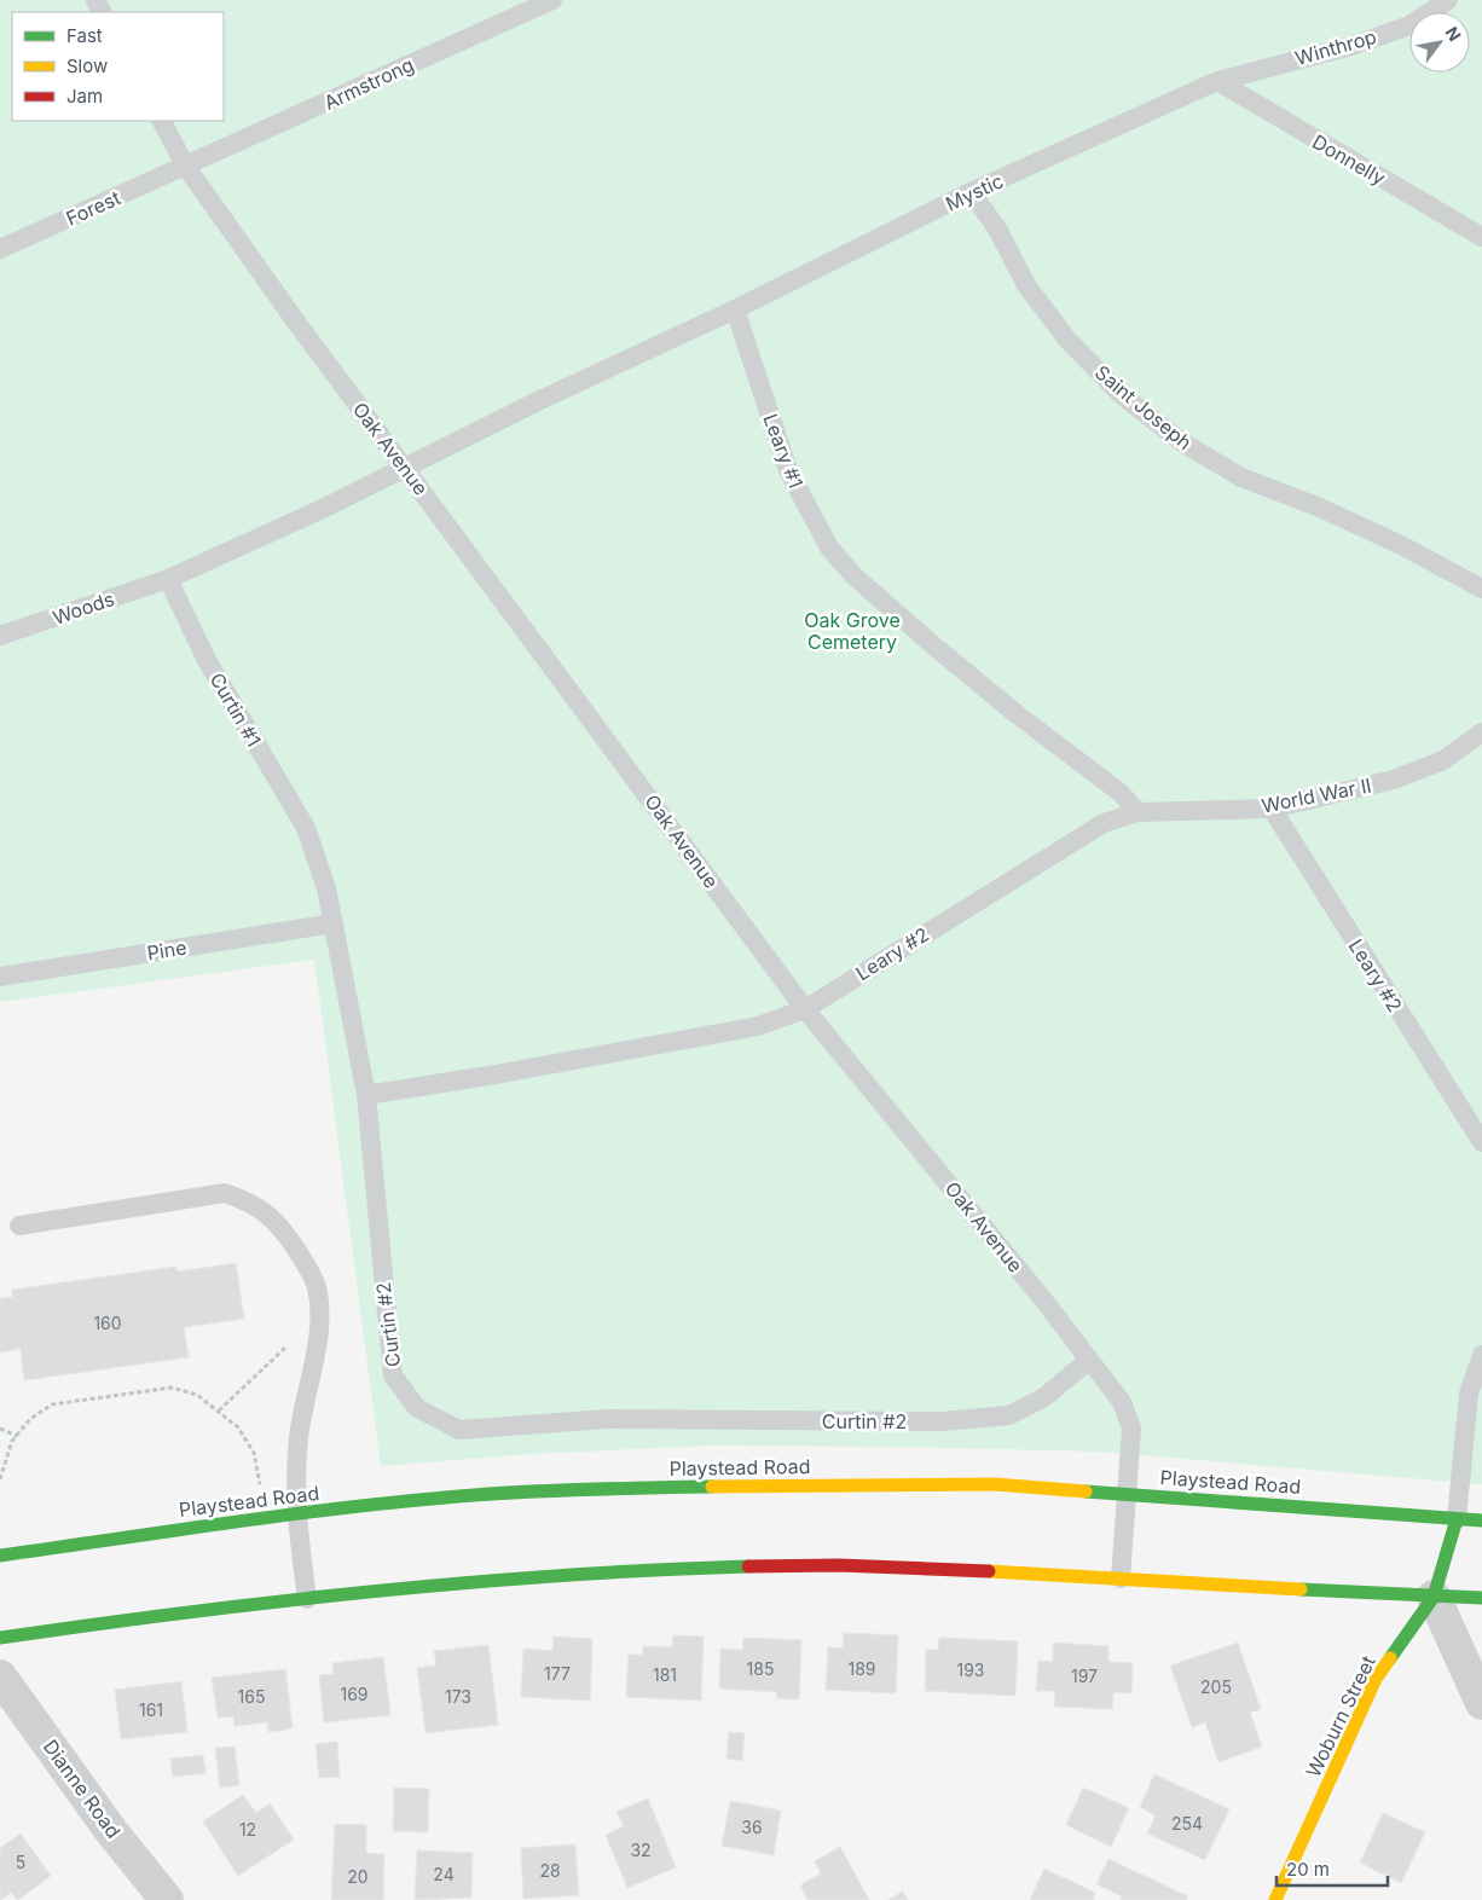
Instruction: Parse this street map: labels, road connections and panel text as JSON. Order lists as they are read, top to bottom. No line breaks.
{"streets":{"main road":["Playstead Road","Woburn Street"],"street":["Dianne Road"],"lane":["Winthrop","Armstrong","Donnelly","Mystic","Forest","Saint Joseph","Oak Avenue","Leary #1","Woods","Curtin #1","World War II","Pine","Leary #2","Curtin #2"]},"crossings":[["Winthrop","Donnelly"],["Winthrop","Mystic"],["Armstrong","Forest"],["Armstrong","Oak Avenue"],["Donnelly","Mystic"],["Mystic","Saint Joseph"],["Mystic","Leary #1"],["Forest","Oak Avenue"],["Oak Avenue","Leary #2"],["Oak Avenue","Curtin #2"],["Oak Avenue","Playstead Road"],["Leary #1","World War II"],["Leary #1","Leary #2"],["Woods","Curtin #1"],["Curtin #1","Pine"],["Curtin #1","Curtin #2"],["World War II","Leary #2"],["Playstead Road","Woburn Street"]],"parks":["Oak Grove Cemetery"],"house_numbers":["160","185","189","193","177","181","197","205","169","165","173","161","254","36","12","32","5","28","24","20"],"legend":["Fast","Slow","Jam"],"scale_bar":"20 m","north":"top right"}
